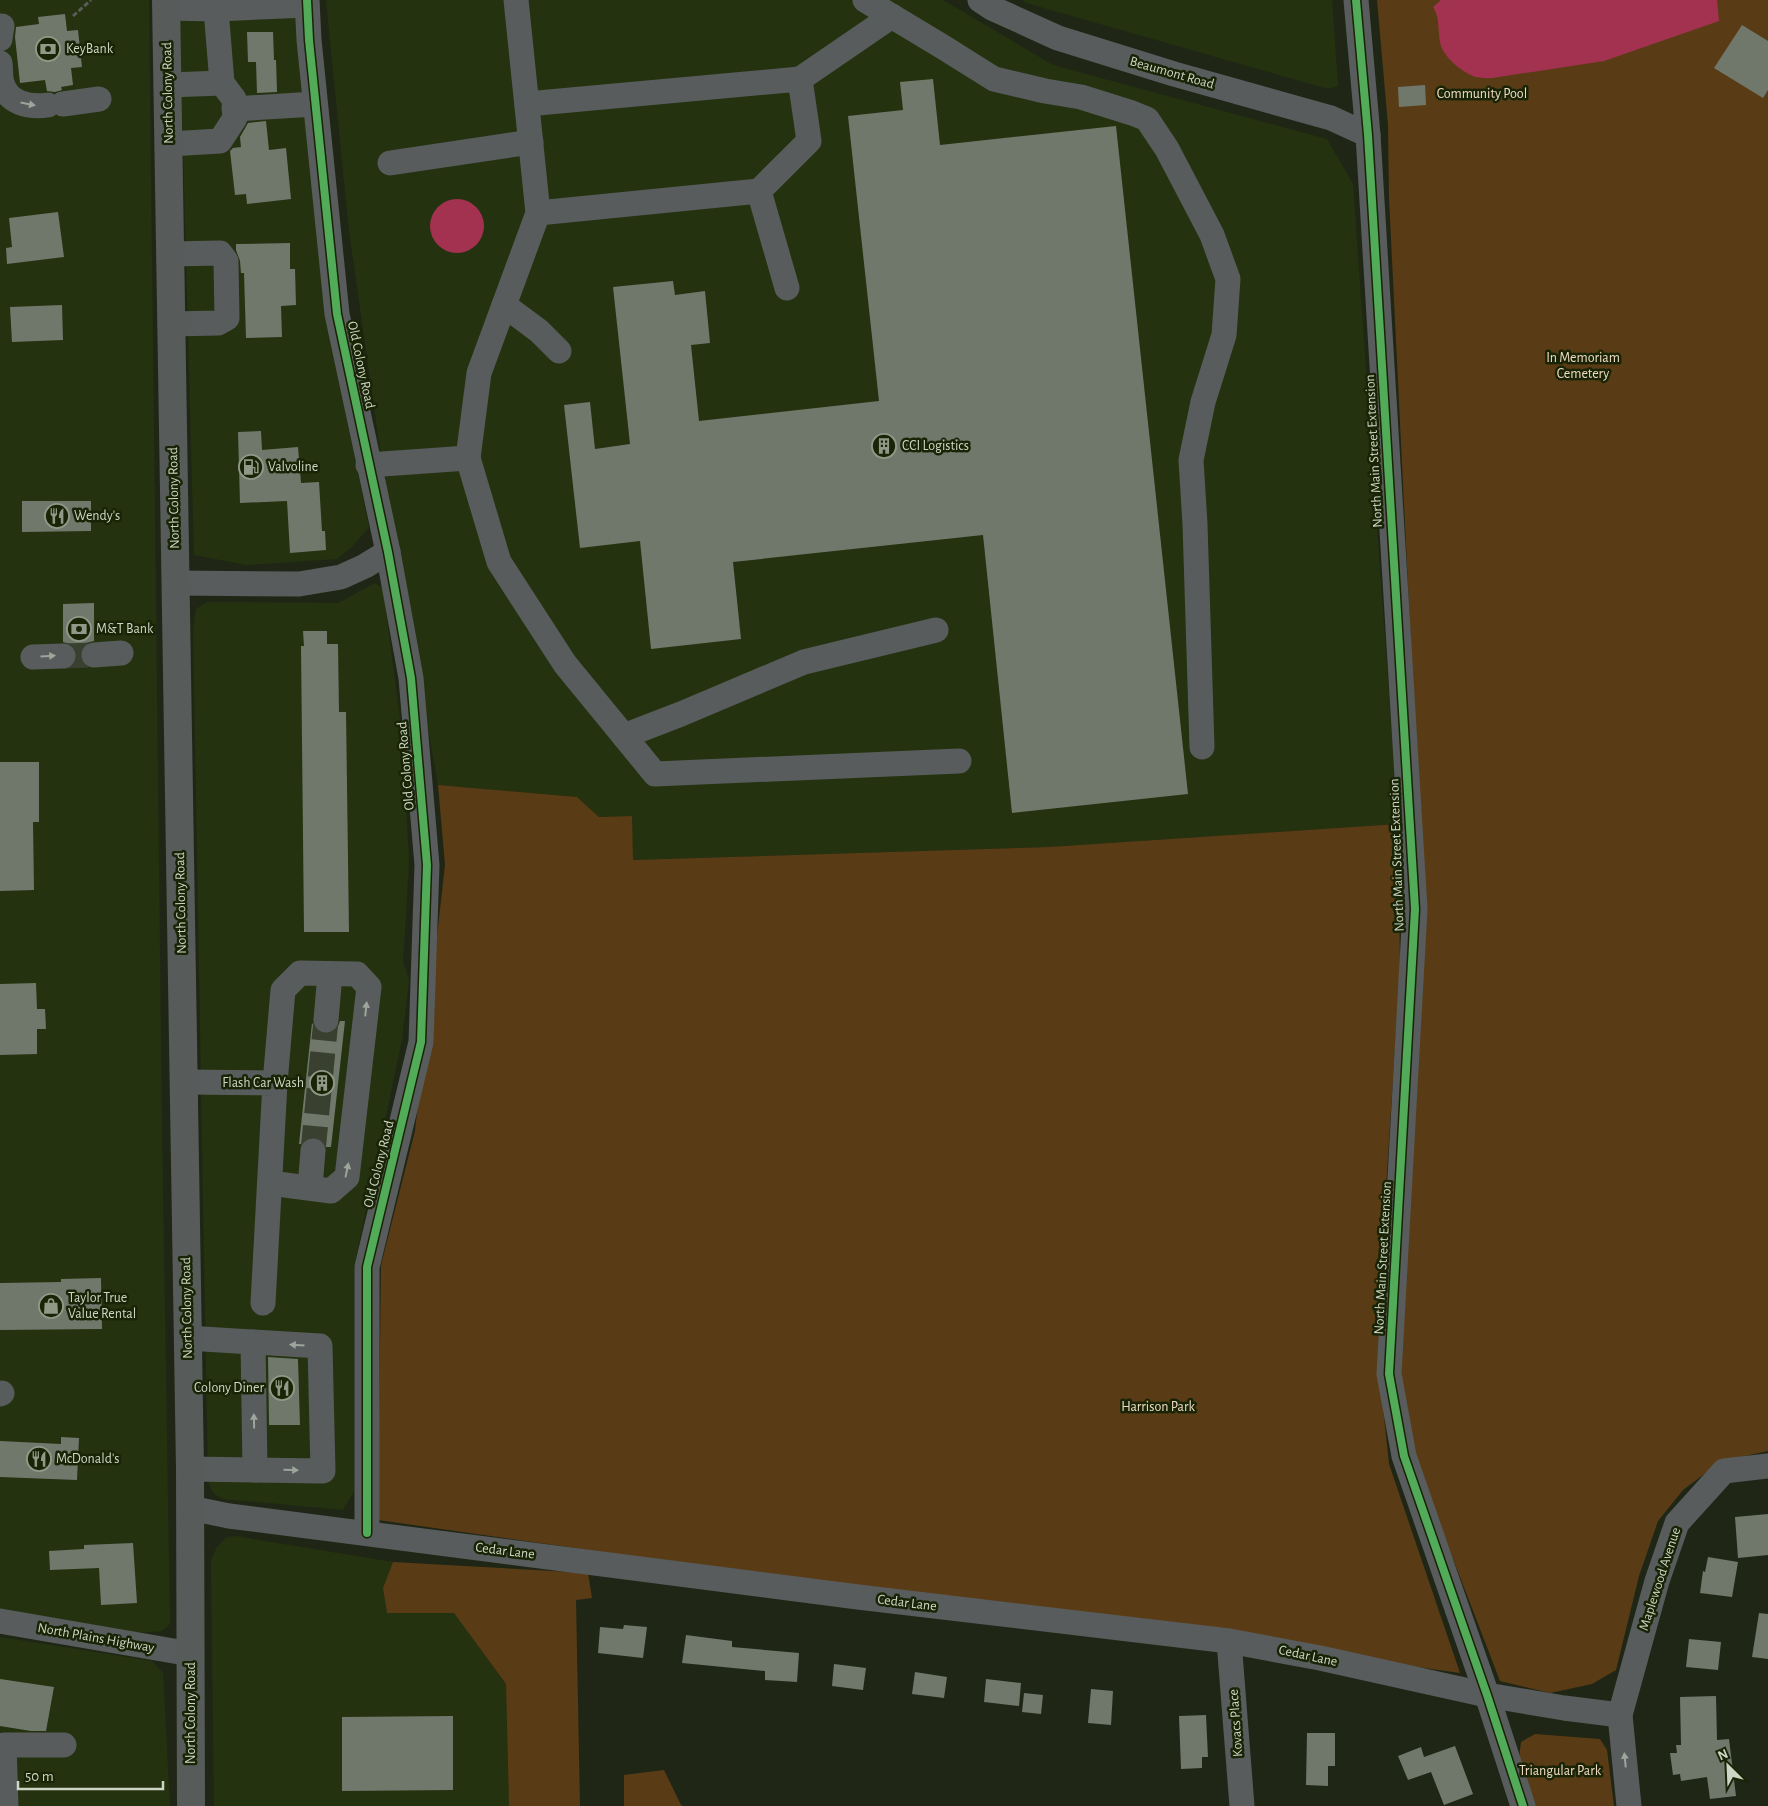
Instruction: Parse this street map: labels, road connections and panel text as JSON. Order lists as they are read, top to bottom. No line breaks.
{"streets":{"main road":["North Colony Road"],"street":["Beaumont Road","Old Colony Road","North Main Street Extension","Cedar Lane","Maplewood Avenue","North Plains Highway","Kovacs Place"]},"crossings":[["Beaumont Road","North Main Street Extension"],["North Colony Road","Cedar Lane"],["North Colony Road","North Plains Highway"],["Old Colony Road","Cedar Lane"],["North Main Street Extension","Cedar Lane"],["Cedar Lane","Maplewood Avenue"],["Cedar Lane","Kovacs Place"]],"parks":["Community Pool","In Memoriam Cemetery","Harrison Park","Triangular Park"],"places":{"bank":["KeyBank","M&T Bank"],"building":["CCI Logistics","Flash Car Wash"],"fuel station":["Valvoline"],"restaurant":["Wendy's","Colony Diner","McDonald's"],"shop":["Taylor True Value Rental"]},"scale_bar":"50 m","north":"top left"}
